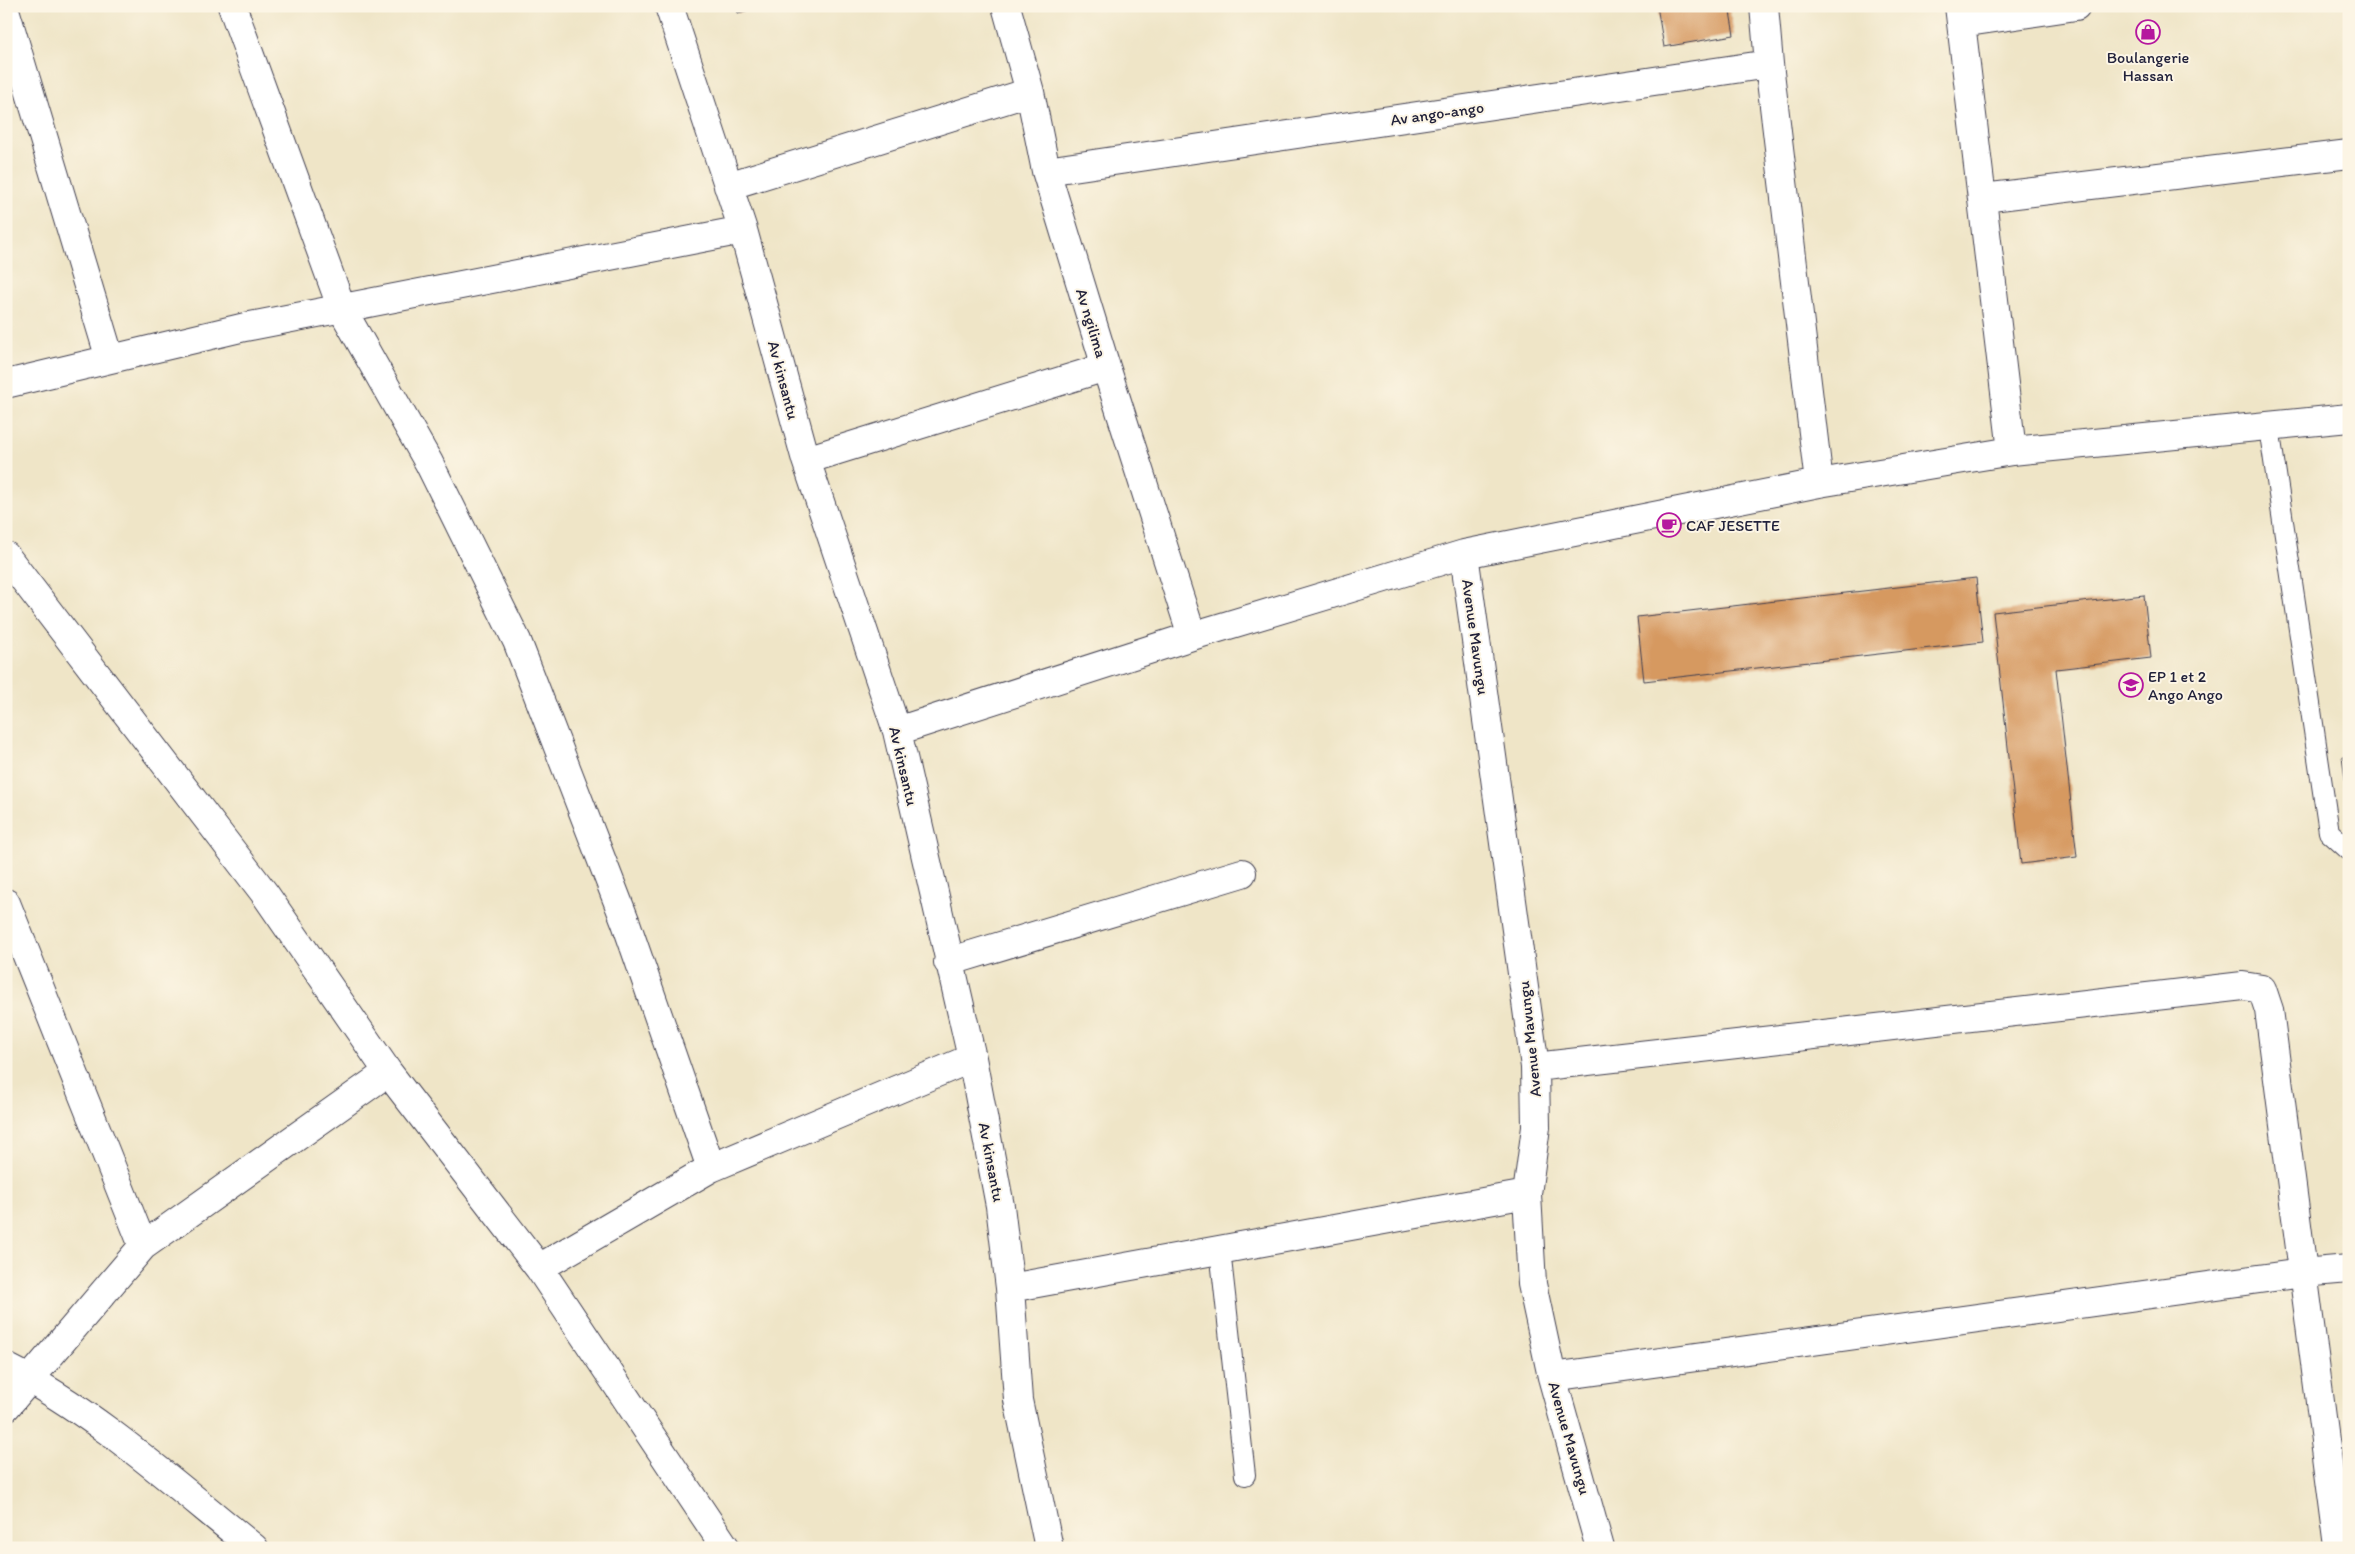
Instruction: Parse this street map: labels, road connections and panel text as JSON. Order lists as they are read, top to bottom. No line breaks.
{"streets":{"street":["Av ango-ango","Av ngilima","Av kinsantu","Avenue Mavungu"]},"crossings":[["Av ango-ango","Av ngilima"]],"places":{"shop":["Boulangerie Hassan"],"cafe":["CAF JESETTE"],"school or university":["EP 1 et 2 Ango Ango"]}}
